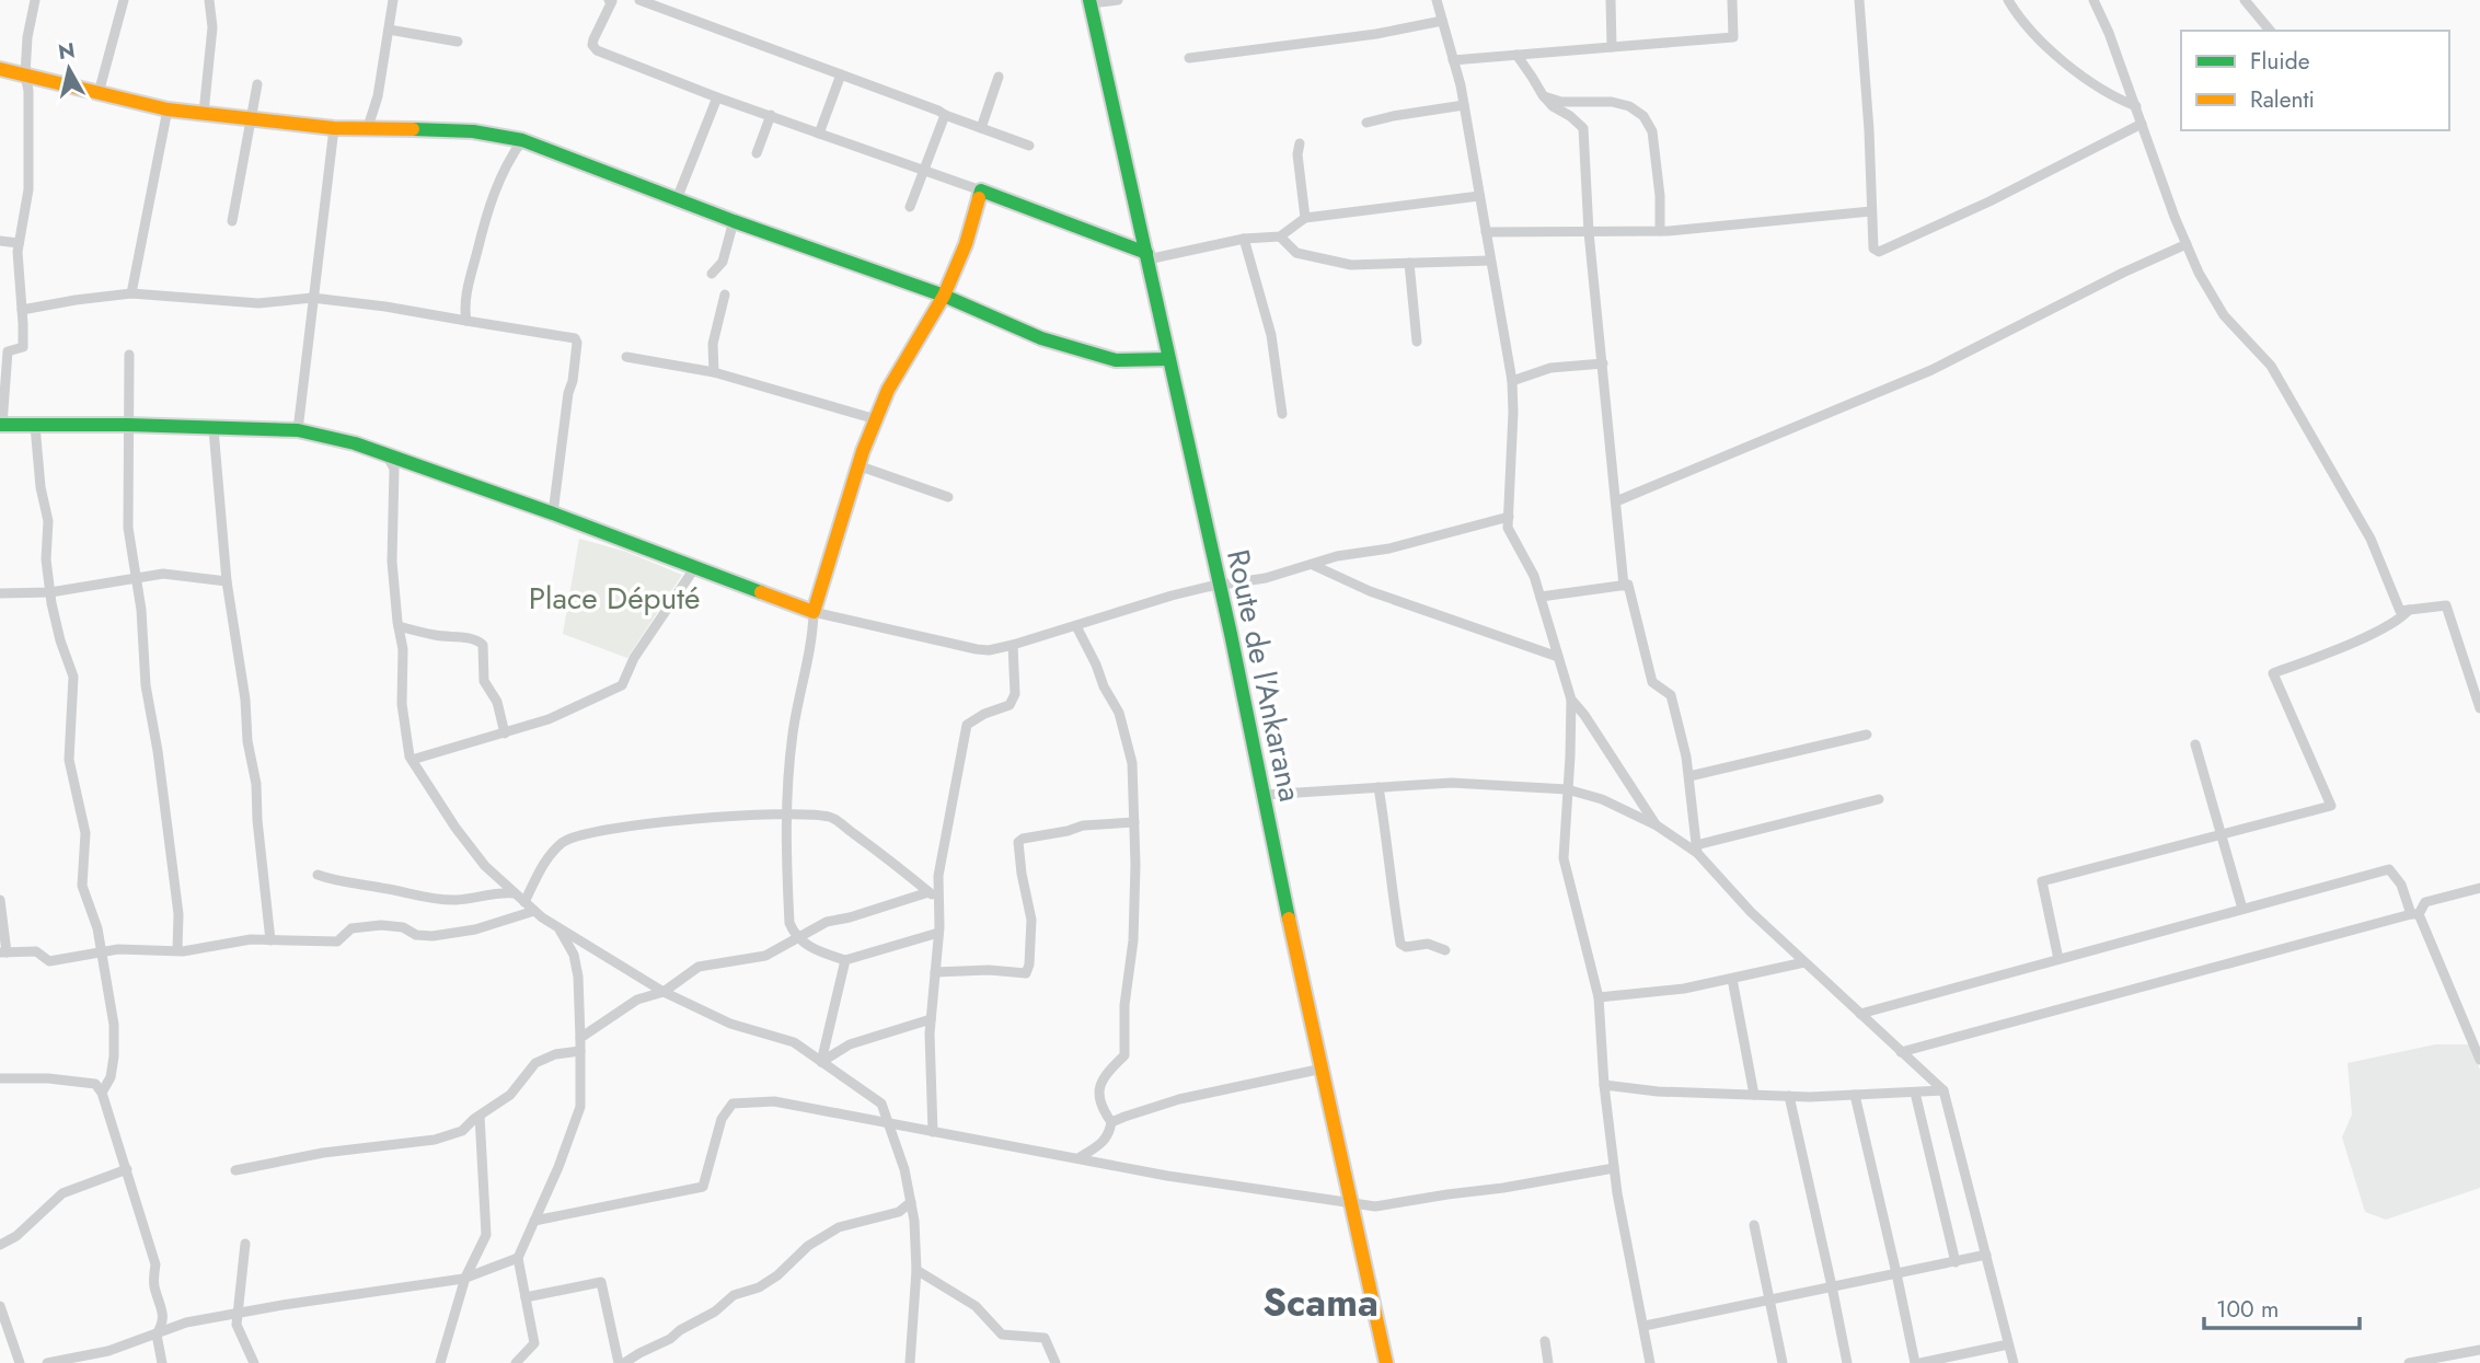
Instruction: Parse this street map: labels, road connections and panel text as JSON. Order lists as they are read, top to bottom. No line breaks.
{"streets":{"street":["Route de l'Ankarana"]},"districts":["Scama"],"parks":["Place Député"],"legend":["Fluide","Ralenti"],"scale_bar":"100 m","north":"top"}
